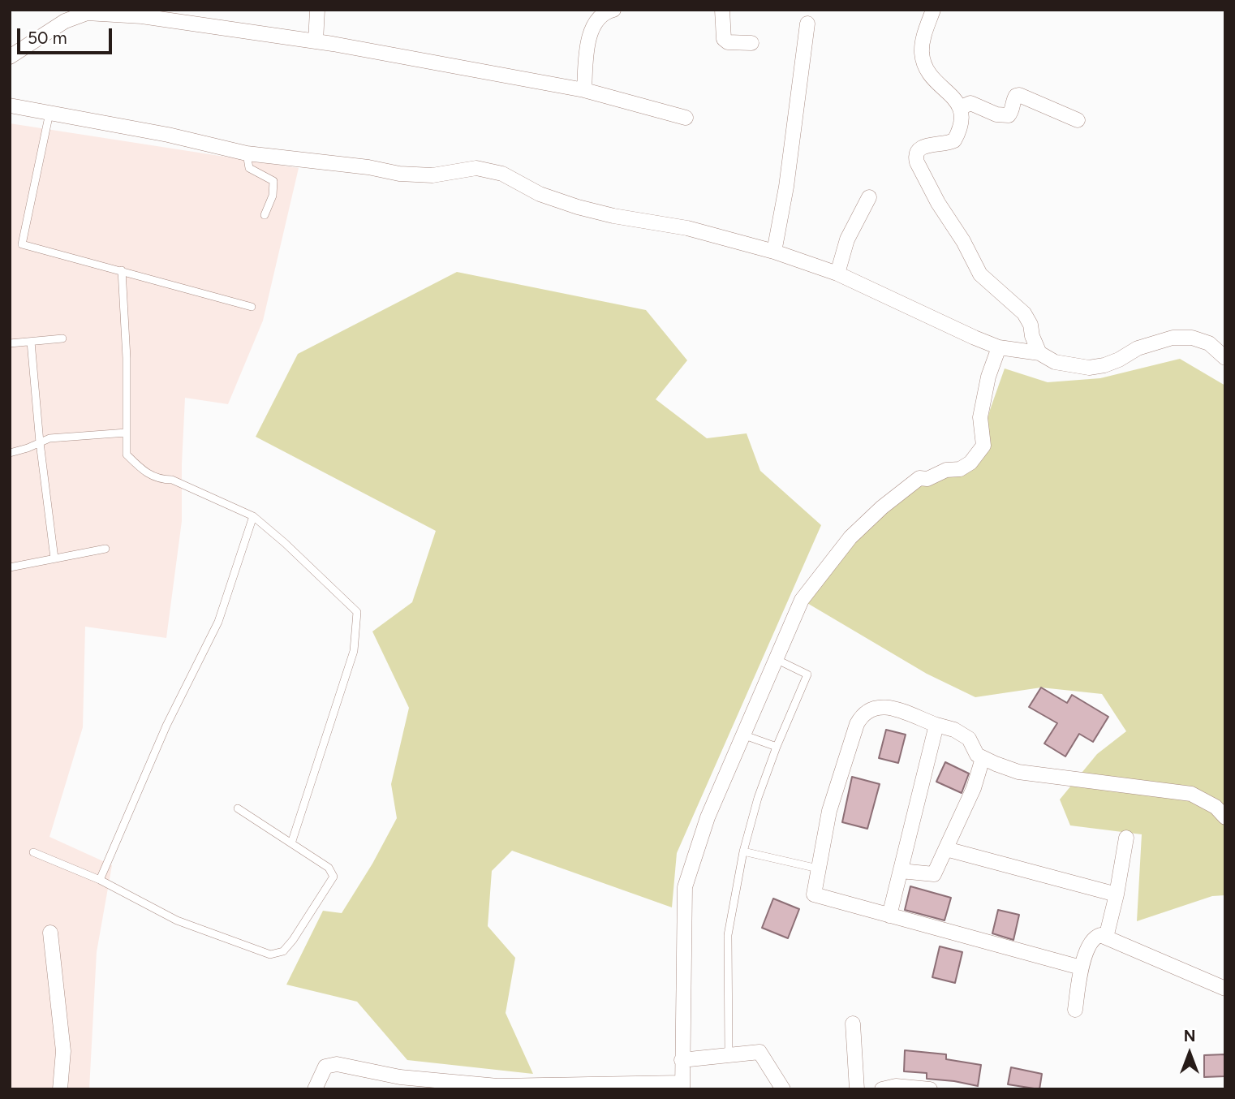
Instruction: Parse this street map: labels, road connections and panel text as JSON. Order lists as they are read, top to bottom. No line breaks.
{"scale_bar":"50 m","north":"top"}
